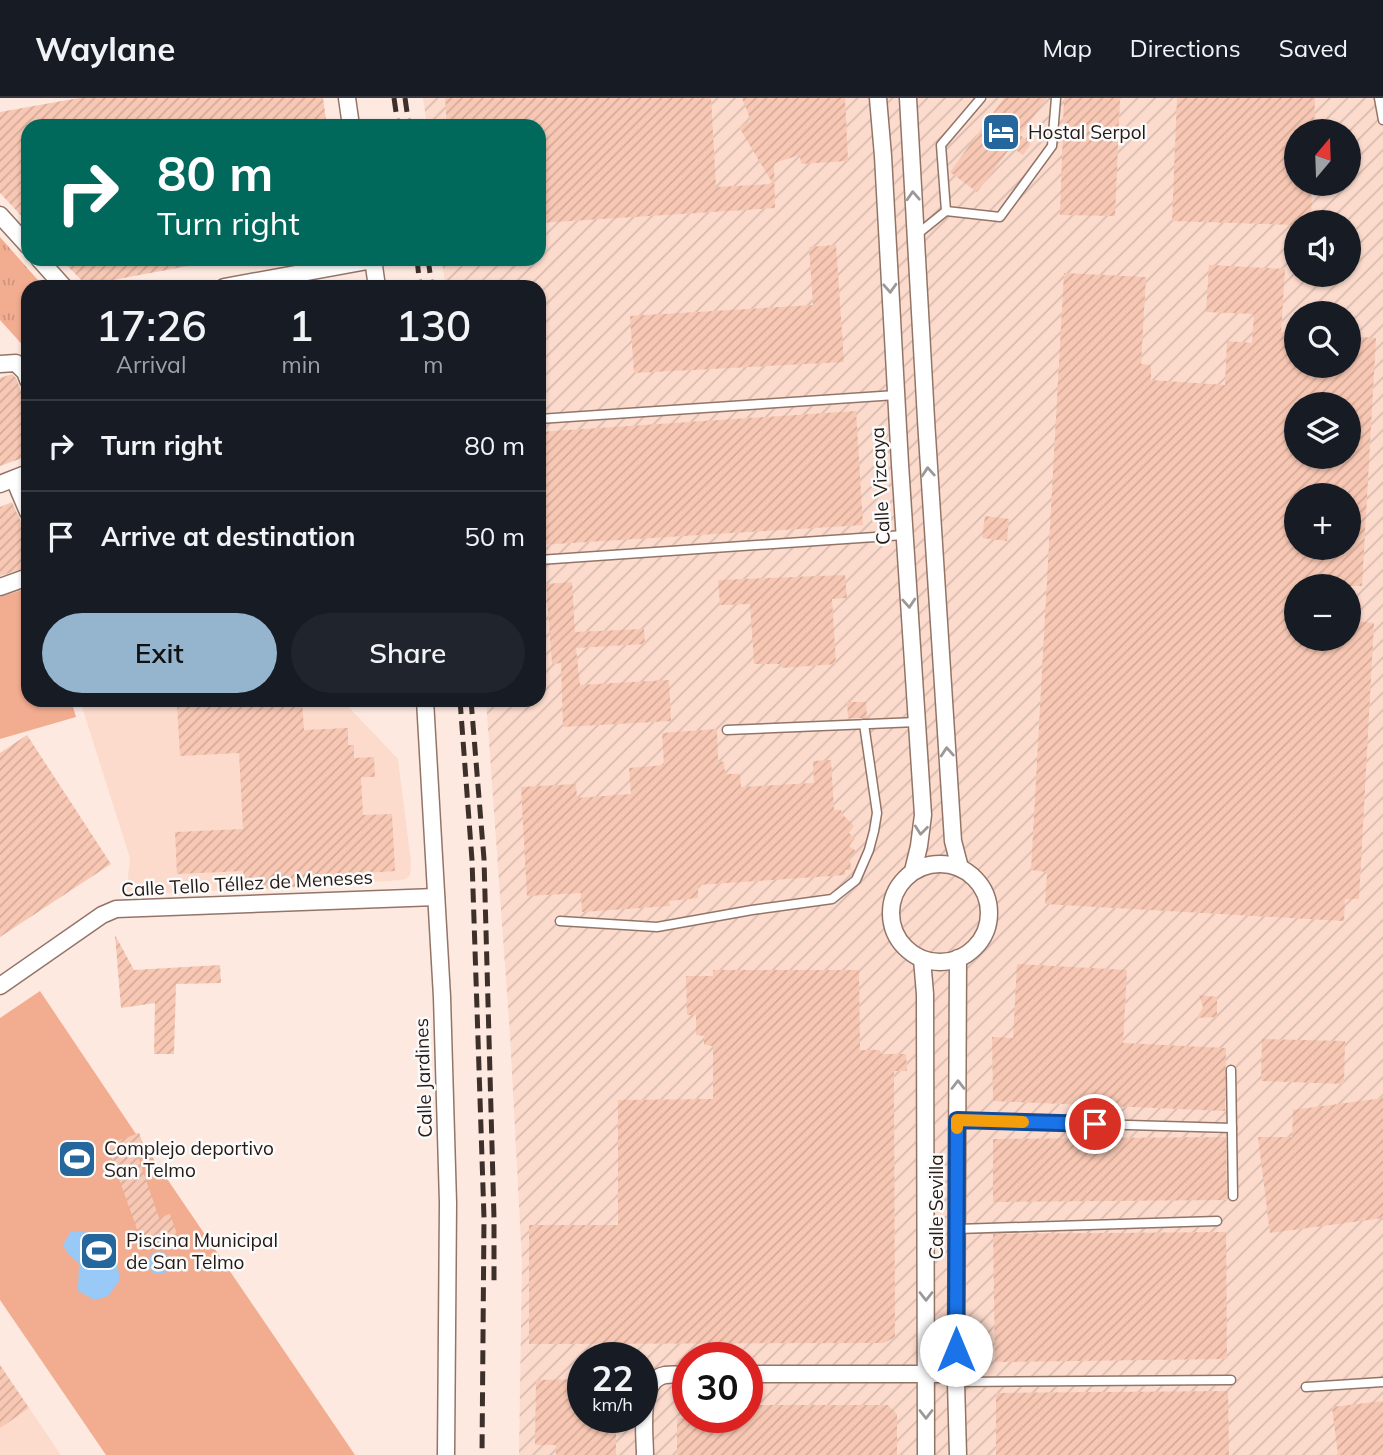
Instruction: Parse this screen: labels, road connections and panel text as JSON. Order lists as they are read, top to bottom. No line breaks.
{"streets":{"street":["Calle Vizcaya","Calle Tello Téllez de Meneses","Calle Jardines","Calle Sevilla"]},"crossings":[["Calle Vizcaya","Calle Sevilla"],["Calle Tello Téllez de Meneses","Calle Jardines"]],"places":{"hotel":["Hostal Serpol"],"sports":["Complejo deportivo San Telmo","Piscina Municipal de San Telmo"]},"north":"top","page":{"header":"Waylane","nav":["Map","Directions","Saved"],"map_buttons":["+","−"],"turn":["80 m","Turn right"],"eta":["17:26","Arrival","1","min","130","m"],"list":[{"name":"Turn right","value":"80 m"},{"name":"Arrive at destination","value":"50 m"}],"buttons":["Exit","Share"],"speed":"22 km/h","limit":"30"}}
